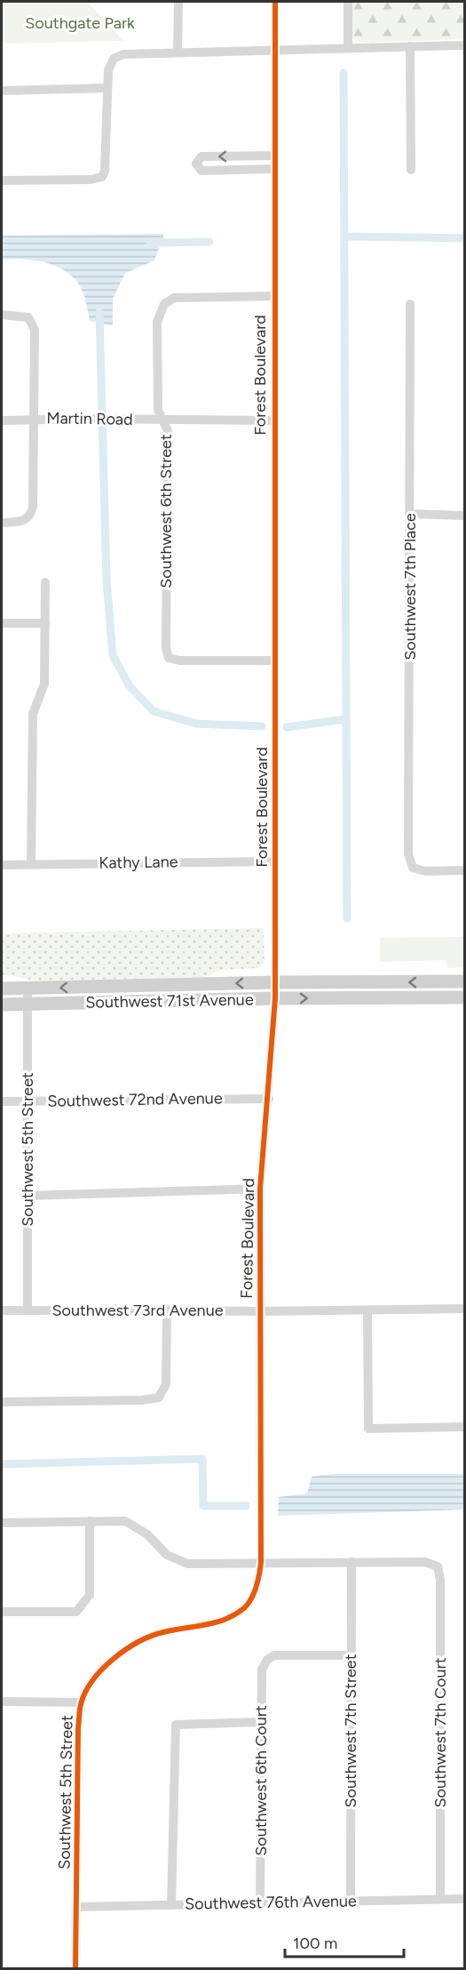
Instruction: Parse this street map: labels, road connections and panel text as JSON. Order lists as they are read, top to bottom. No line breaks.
{"streets":{"main road":["Southwest 71st Avenue"],"street":["Forest Boulevard","Martin Road","Southwest 6th Street","Southwest 7th Place","Kathy Lane","Southwest 72nd Avenue","Southwest 5th Street","Southwest 73rd Avenue","Southwest 7th Street","Southwest 7th Court","Southwest 6th Court","Southwest 76th Avenue"]},"crossings":[["Forest Boulevard","Martin Road"],["Forest Boulevard","Southwest 6th Street"],["Forest Boulevard","Kathy Lane"],["Forest Boulevard","Southwest 71st Avenue"],["Forest Boulevard","Southwest 72nd Avenue"],["Forest Boulevard","Southwest 5th Street"],["Forest Boulevard","Southwest 73rd Avenue"],["Martin Road","Southwest 6th Street"],["Southwest 71st Avenue","Southwest 5th Street"],["Southwest 72nd Avenue","Southwest 5th Street"],["Southwest 5th Street","Southwest 73rd Avenue"],["Southwest 5th Street","Southwest 76th Avenue"],["Southwest 7th Street","Southwest 7th Court"],["Southwest 7th Street","Southwest 6th Court"],["Southwest 7th Street","Southwest 76th Avenue"],["Southwest 7th Court","Southwest 76th Avenue"],["Southwest 6th Court","Southwest 76th Avenue"]],"parks":["Southgate Park"],"scale_bar":"100 m"}
